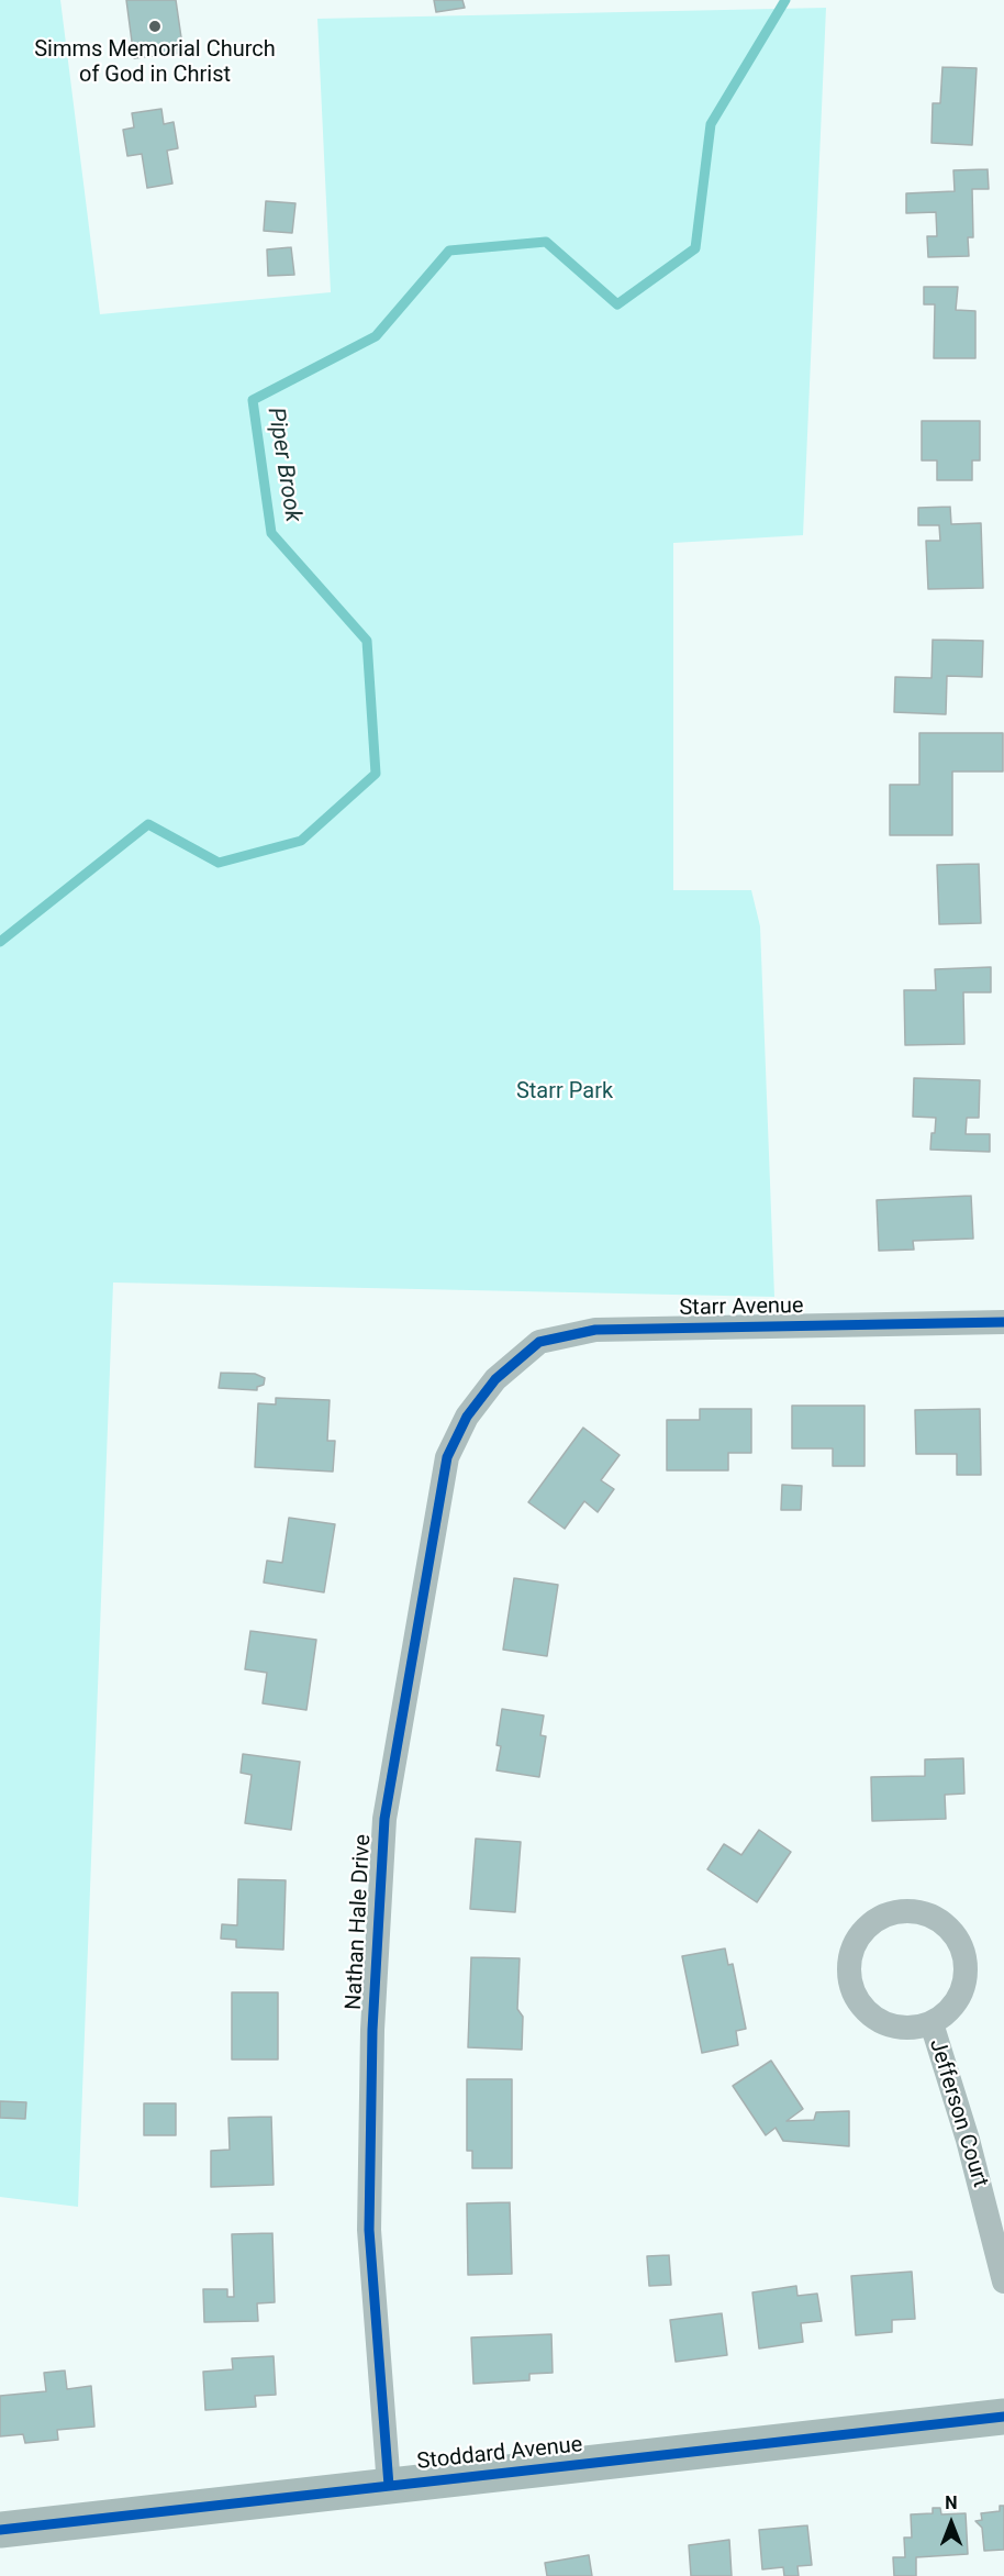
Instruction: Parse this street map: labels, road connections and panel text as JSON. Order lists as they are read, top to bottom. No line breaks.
{"streets":{"street":["Starr Avenue","Nathan Hale Drive","Jefferson Court","Stoddard Avenue"]},"crossings":[["Starr Avenue","Nathan Hale Drive"],["Nathan Hale Drive","Stoddard Avenue"]],"water":["Piper Brook"],"parks":["Starr Park"],"places":["Simms Memorial Church of God in Christ"],"north":"top"}
